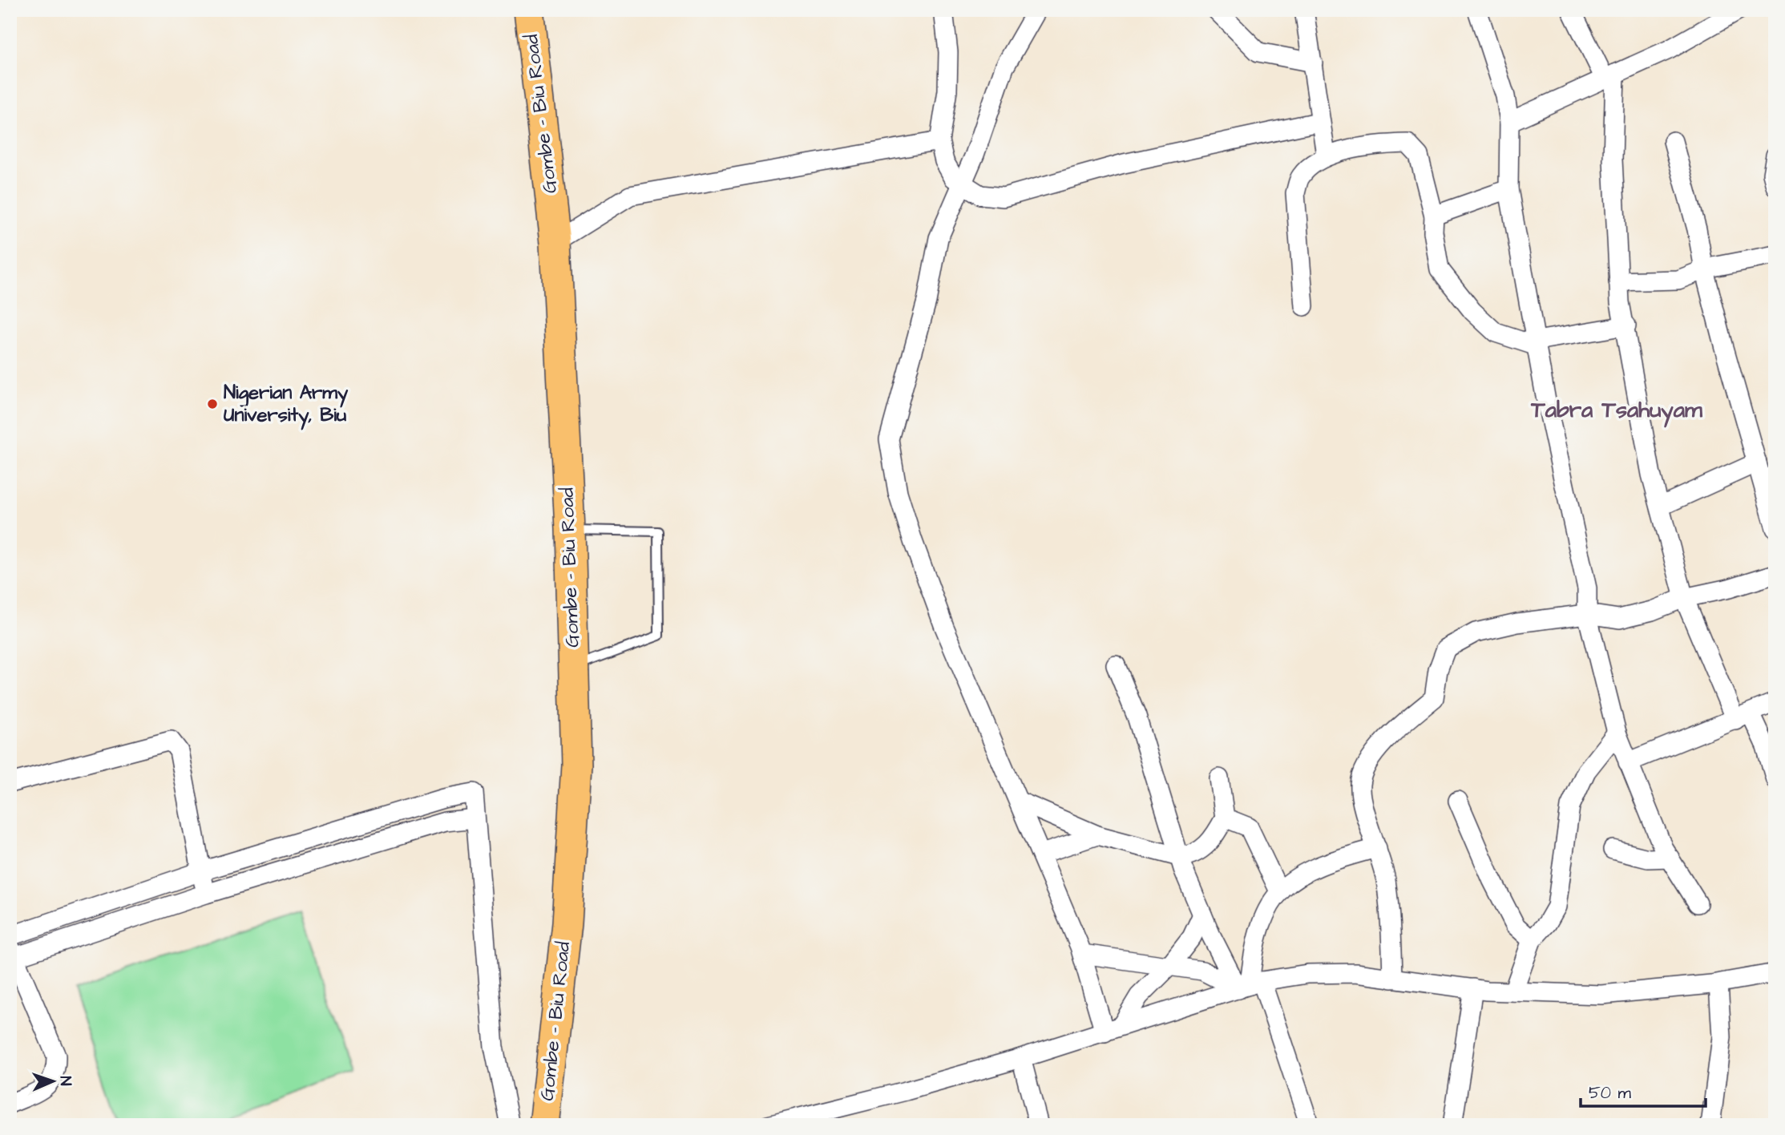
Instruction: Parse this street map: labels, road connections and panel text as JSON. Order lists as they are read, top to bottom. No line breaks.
{"streets":{"main road":["Gombe - Biu Road"]},"districts":["Tabra Tsahuyam"],"places":["Nigerian Army University, Biu"],"scale_bar":"50 m","north":"right"}
